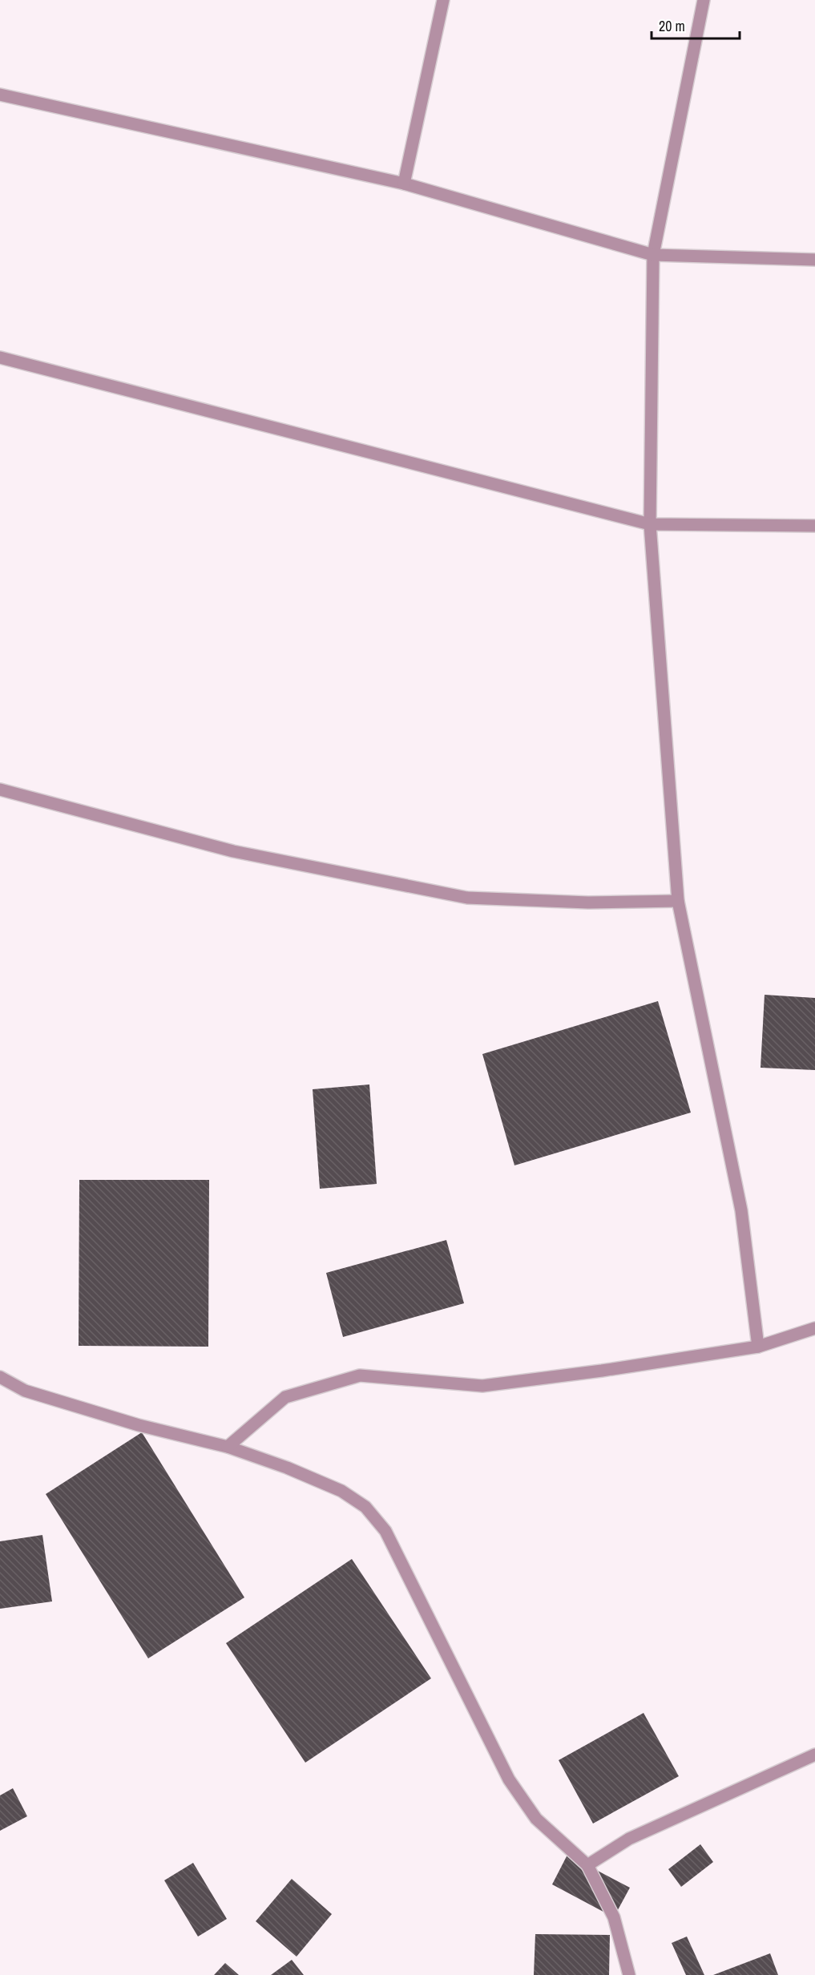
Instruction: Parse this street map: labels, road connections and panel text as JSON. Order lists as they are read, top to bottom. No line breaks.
{"scale_bar":"20 m"}
